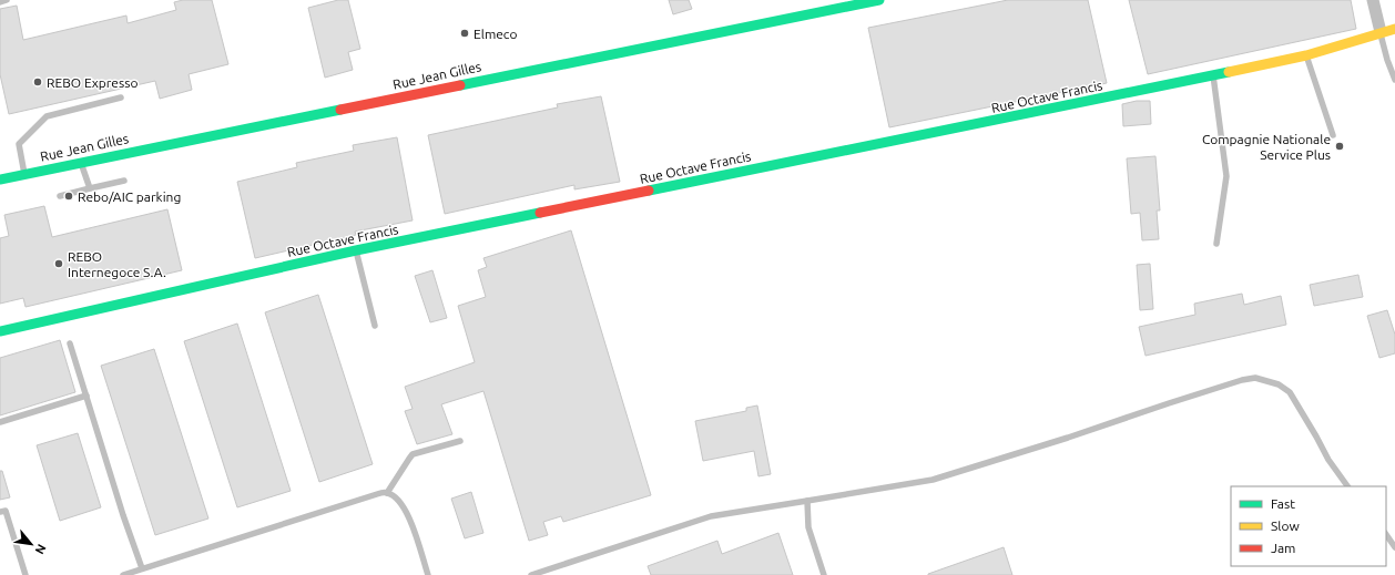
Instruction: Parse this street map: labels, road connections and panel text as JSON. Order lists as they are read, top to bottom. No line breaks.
{"streets":{"street":["Rue Jean Gilles","Rue Octave Francis"]},"places":["Elmeco","REBO Expresso","Compagnie Nationale Service Plus","Rebo/AIC parking","REBO Internegoce S.A."],"legend":["Fast","Slow","Jam"],"north":"bottom right"}
